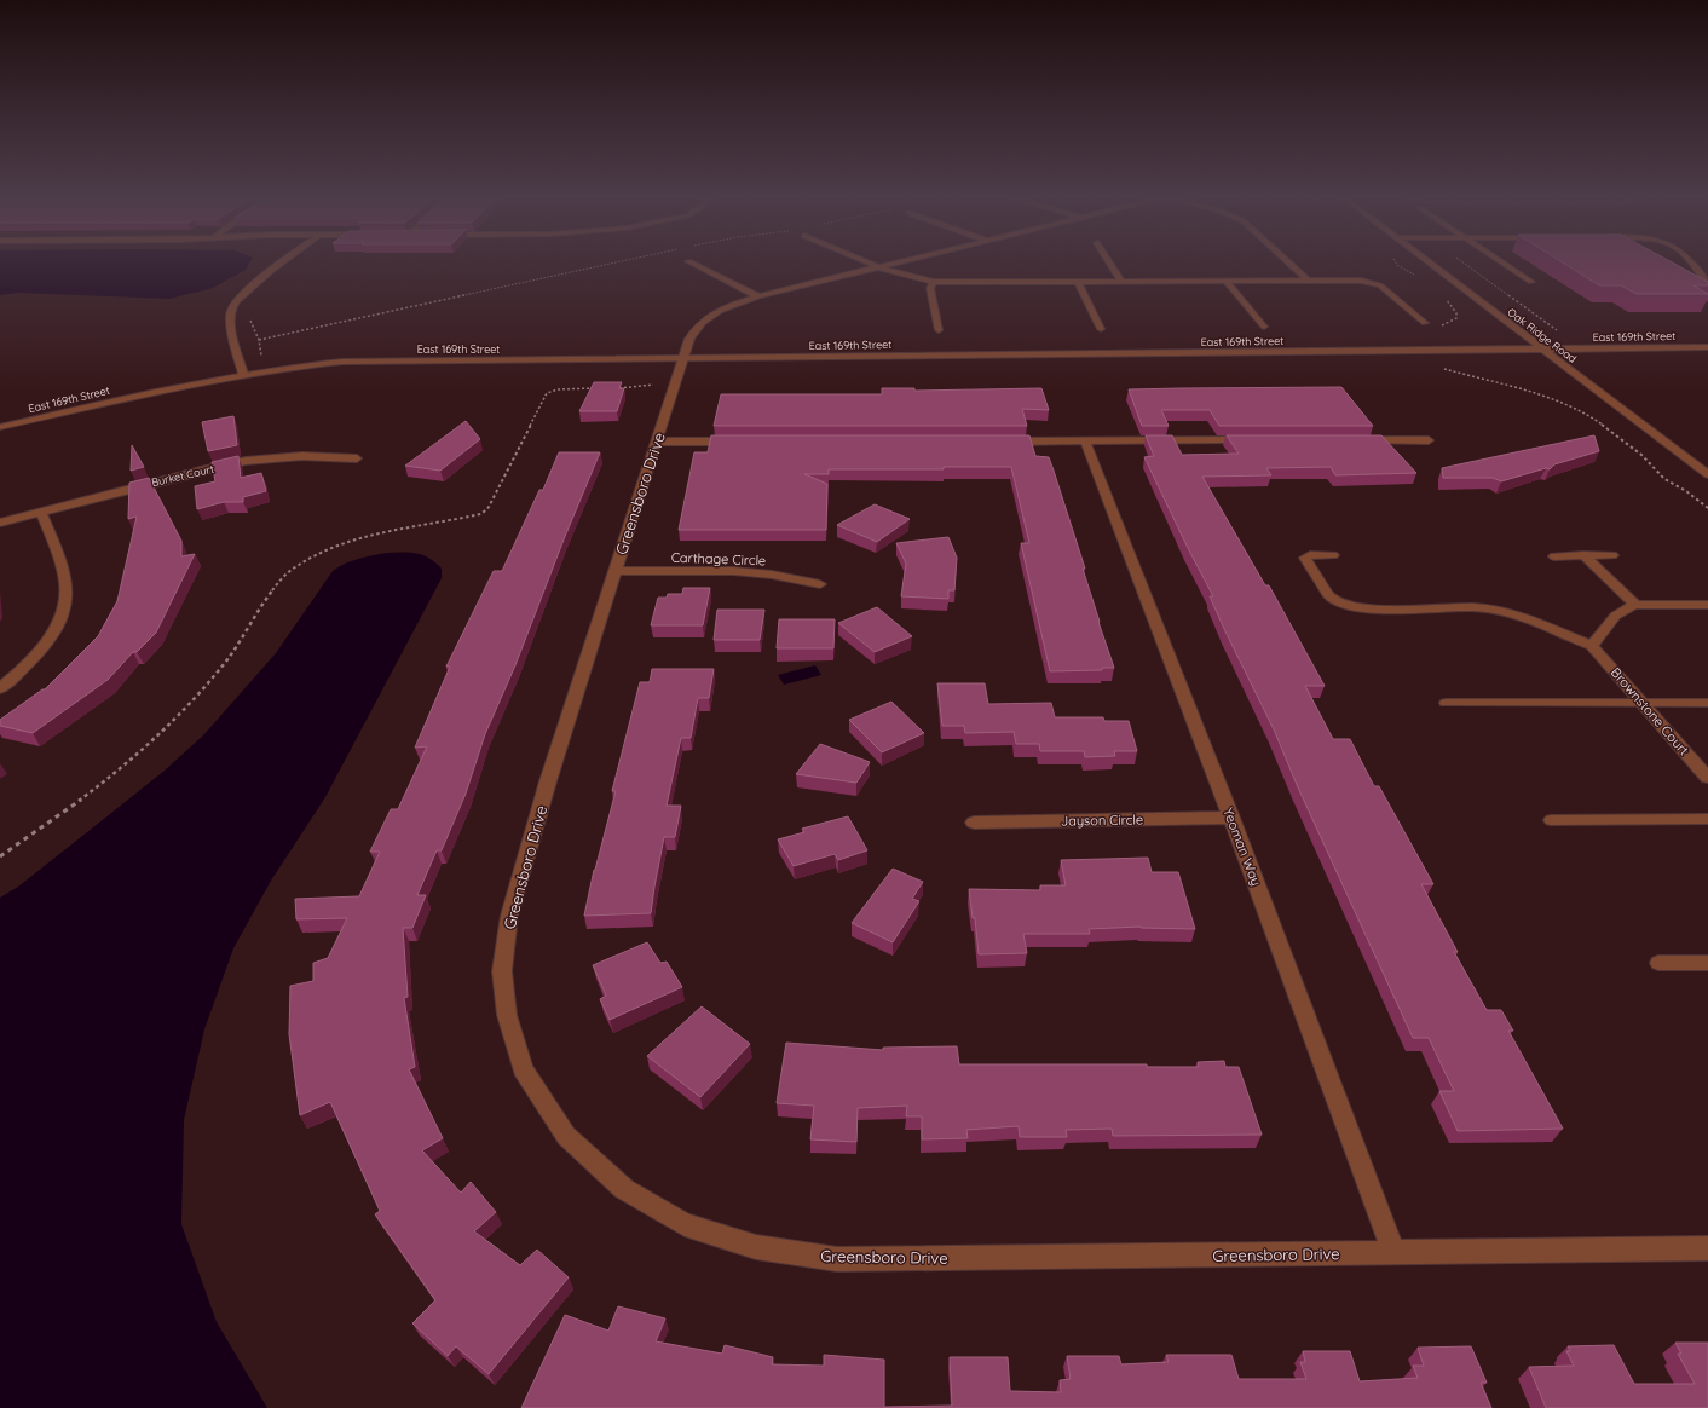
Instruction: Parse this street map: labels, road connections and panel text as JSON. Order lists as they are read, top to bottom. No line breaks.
{"streets":{"street":["Oak Ridge Road","East 169th Street","Burket Court","Greensboro Drive","Carthage Circle","Brownstone Court","Jayson Circle","Yeoman Way"]},"crossings":[["Oak Ridge Road","East 169th Street"],["East 169th Street","Greensboro Drive"],["Greensboro Drive","Carthage Circle"],["Greensboro Drive","Yeoman Way"],["Jayson Circle","Yeoman Way"]]}
